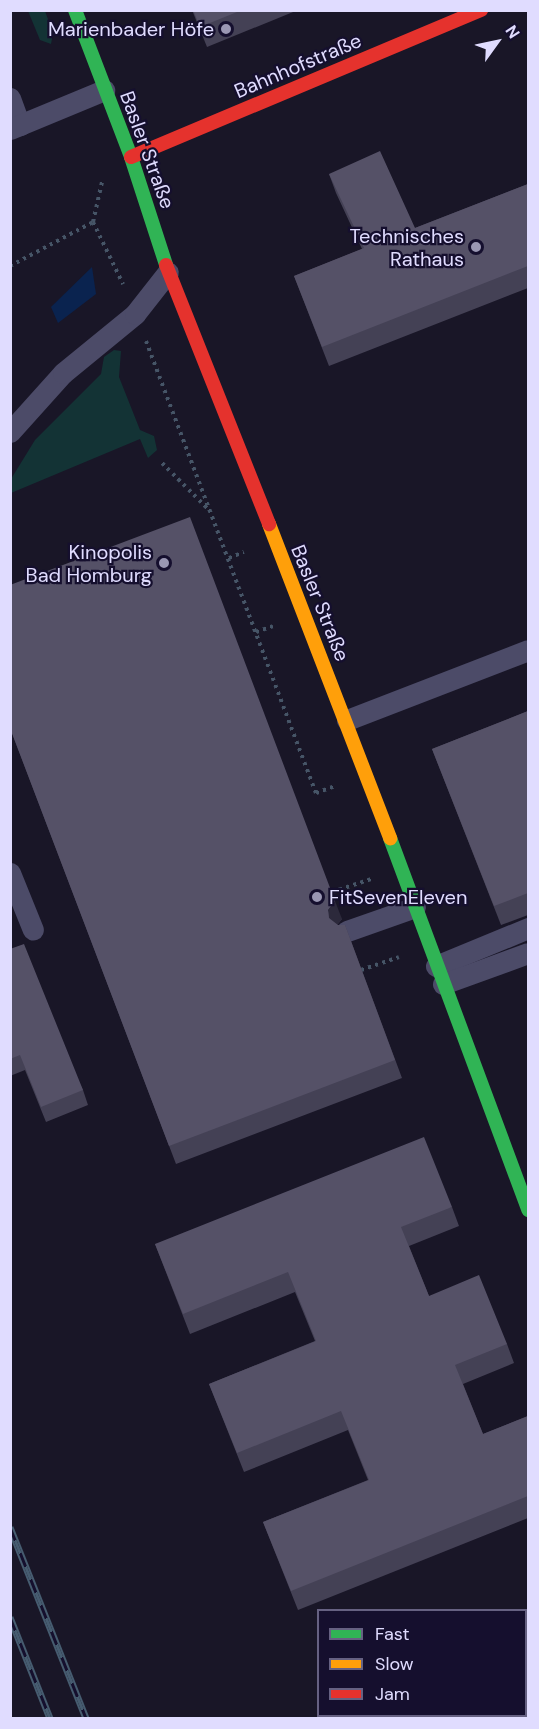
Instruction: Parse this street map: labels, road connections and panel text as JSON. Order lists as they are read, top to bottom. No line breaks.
{"streets":{"street":["Bahnhofstraße","Basler Straße"]},"crossings":[["Bahnhofstraße","Basler Straße"]],"places":["Marienbader Höfe","Technisches Rathaus","Kinopolis Bad Homburg","FitSevenEleven"],"legend":["Fast","Slow","Jam"],"north":"top right"}
